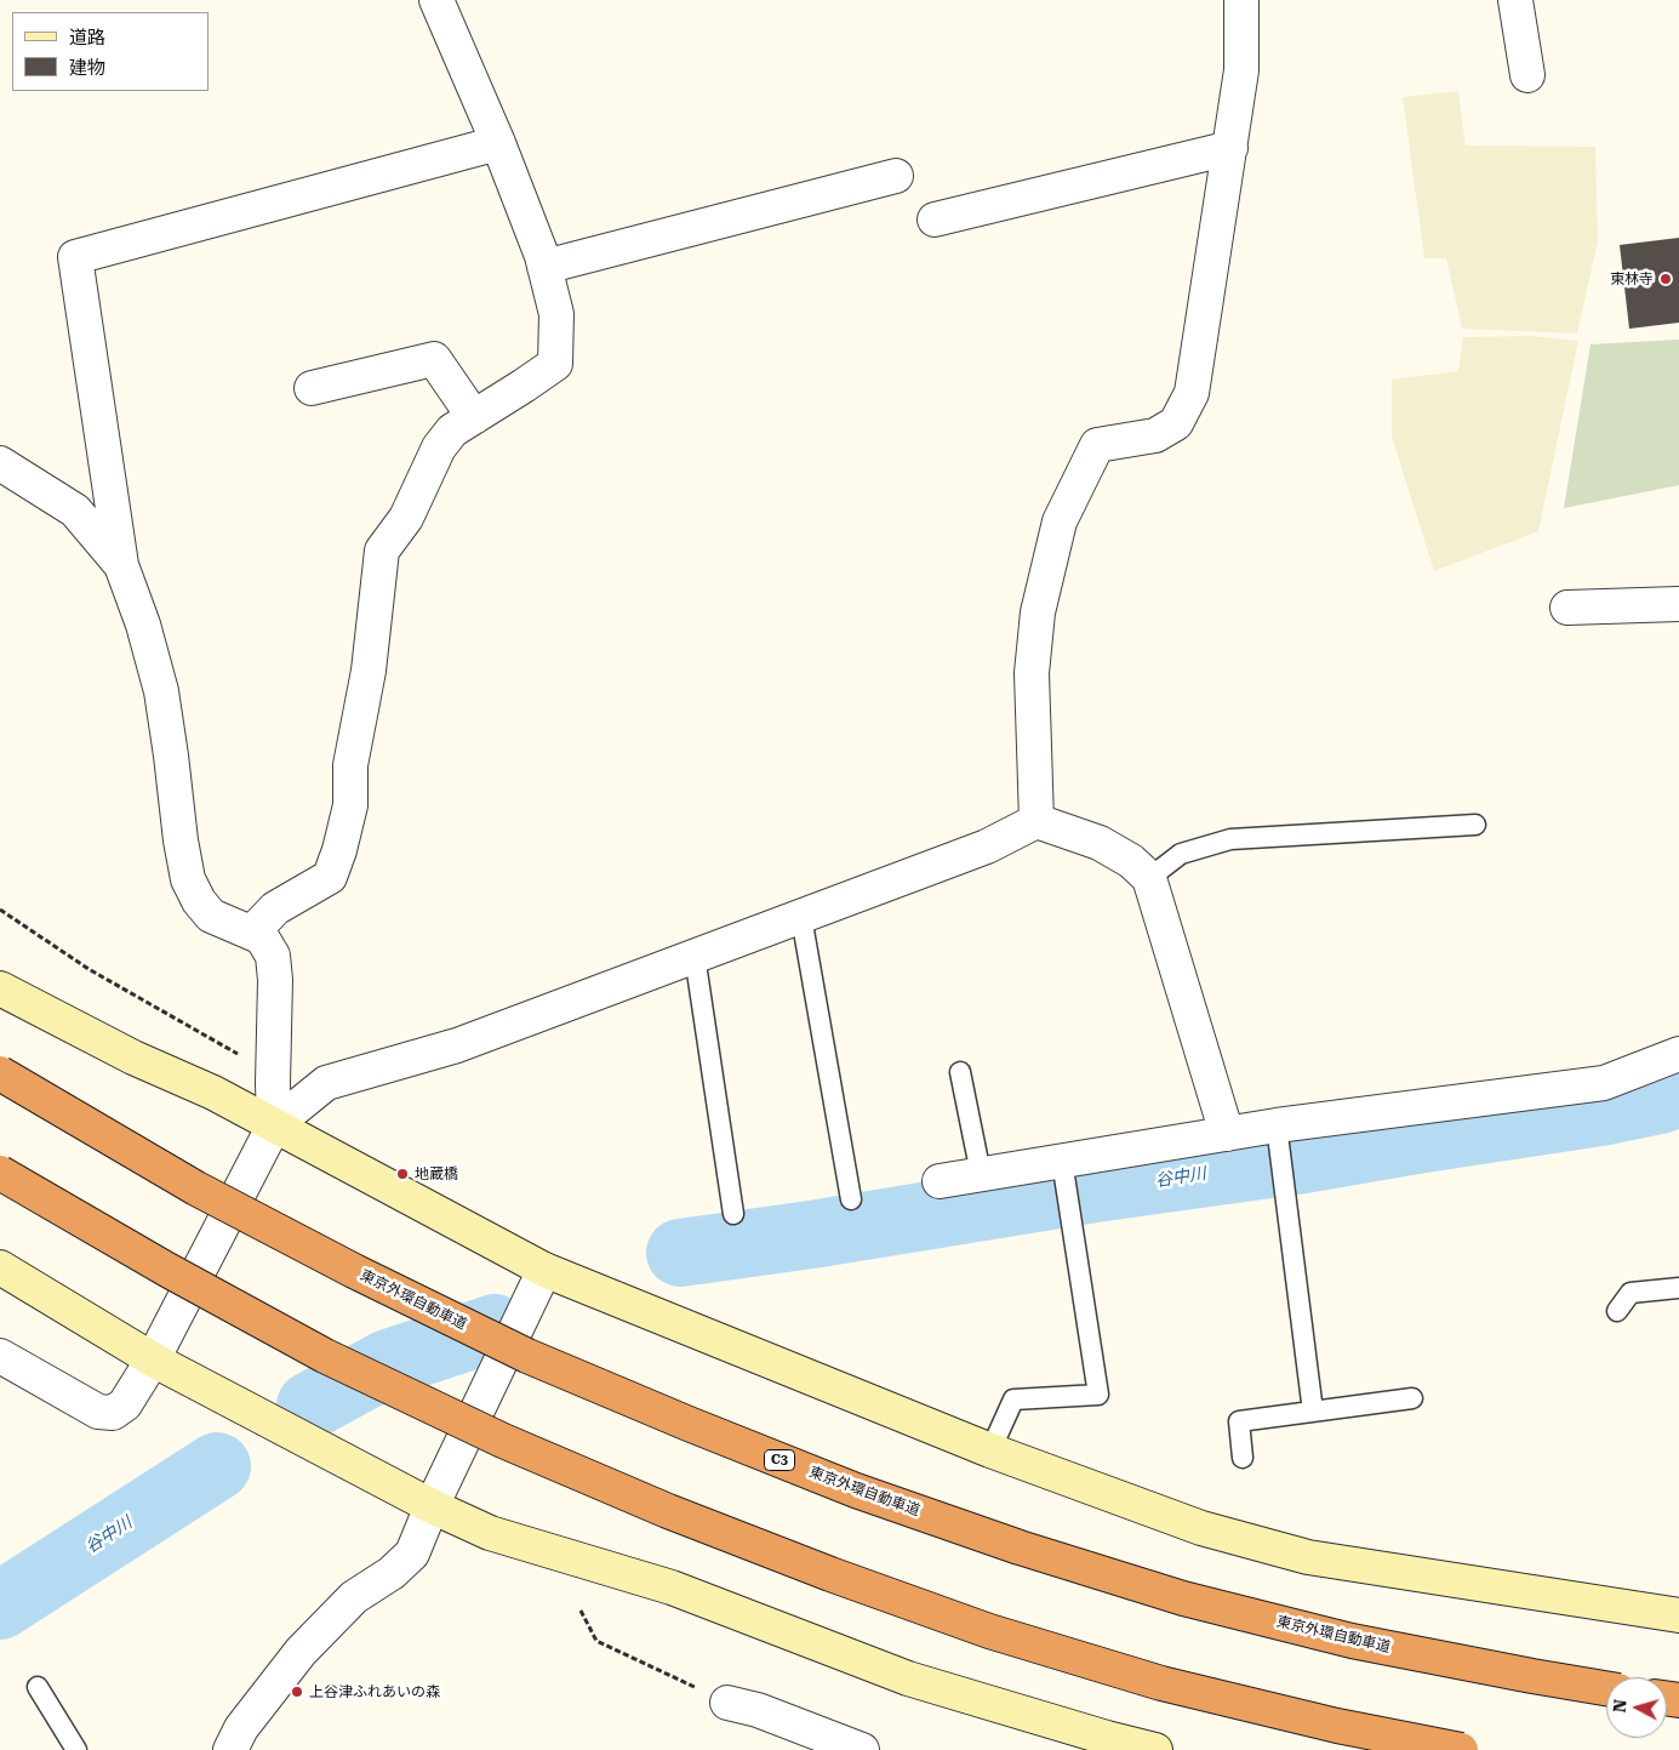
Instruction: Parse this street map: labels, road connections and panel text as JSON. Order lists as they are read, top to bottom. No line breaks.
{"streets":{"highway":["東京外環自動車道","C3"]},"water":["谷中川"],"places":["東林寺","地蔵橋","上谷津ふれあいの森"],"legend":["道路","建物"],"north":"left"}
